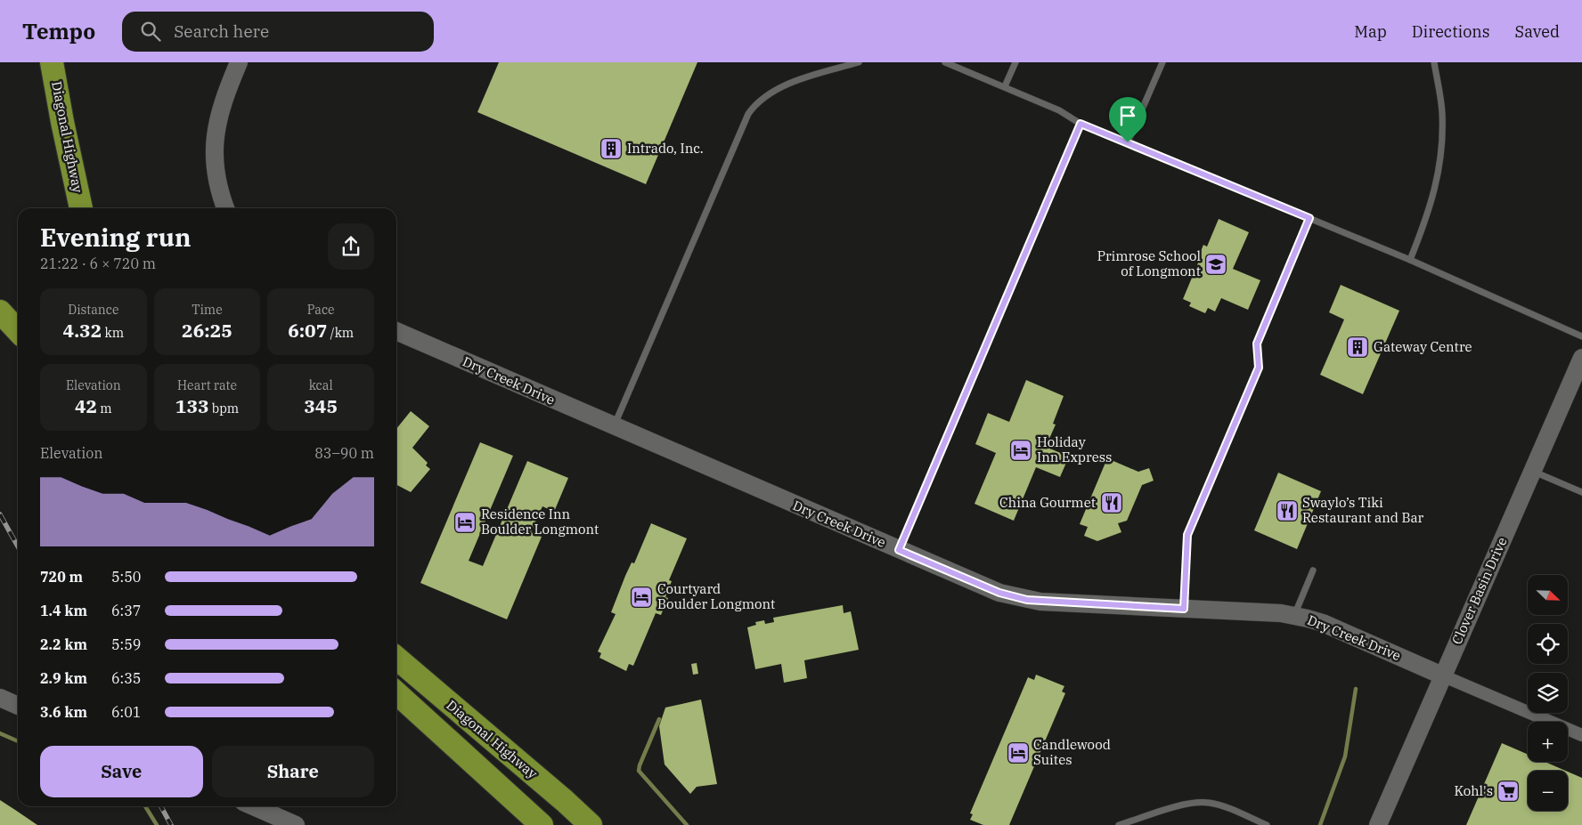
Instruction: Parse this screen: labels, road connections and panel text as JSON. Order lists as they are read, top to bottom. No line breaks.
{"streets":{"highway":["Diagonal Highway"],"street":["Dry Creek Drive","Clover Basin Drive"]},"crossings":[["Dry Creek Drive","Clover Basin Drive"]],"places":{"building":["Intrado, Inc.","Gateway Centre"],"school or university":["Primrose School of Longmont"],"hotel":["Holiday Inn Express","Residence Inn Boulder Longmont","Courtyard Boulder Longmont","Candlewood Suites"],"restaurant":["China Gourmet","Swaylo’s Tiki Restaurant and Bar"],"supermarket":["Kohl's"]},"north":"bottom right","page":{"header":"Tempo","search":"Search here","nav":["Map","Directions","Saved"],"heading":["Evening run","21:22 · 6 × 720 m"],"stats":[["Distance","4.32 km"],["Time","26:25"],["Pace","6:07 /km"],["Elevation","42 m"],["Heart rate","133 bpm"],["kcal","345"]],"chart":["Elevation","83–90 m"],"list":[{"name":"720 m","note":"5:50"},{"name":"1.4 km","note":"6:37"},{"name":"2.2 km","note":"5:59"},{"name":"2.9 km","note":"6:35"},{"name":"3.6 km","note":"6:01"}],"map_buttons":["+","−"],"buttons":["Save","Share"]}}
